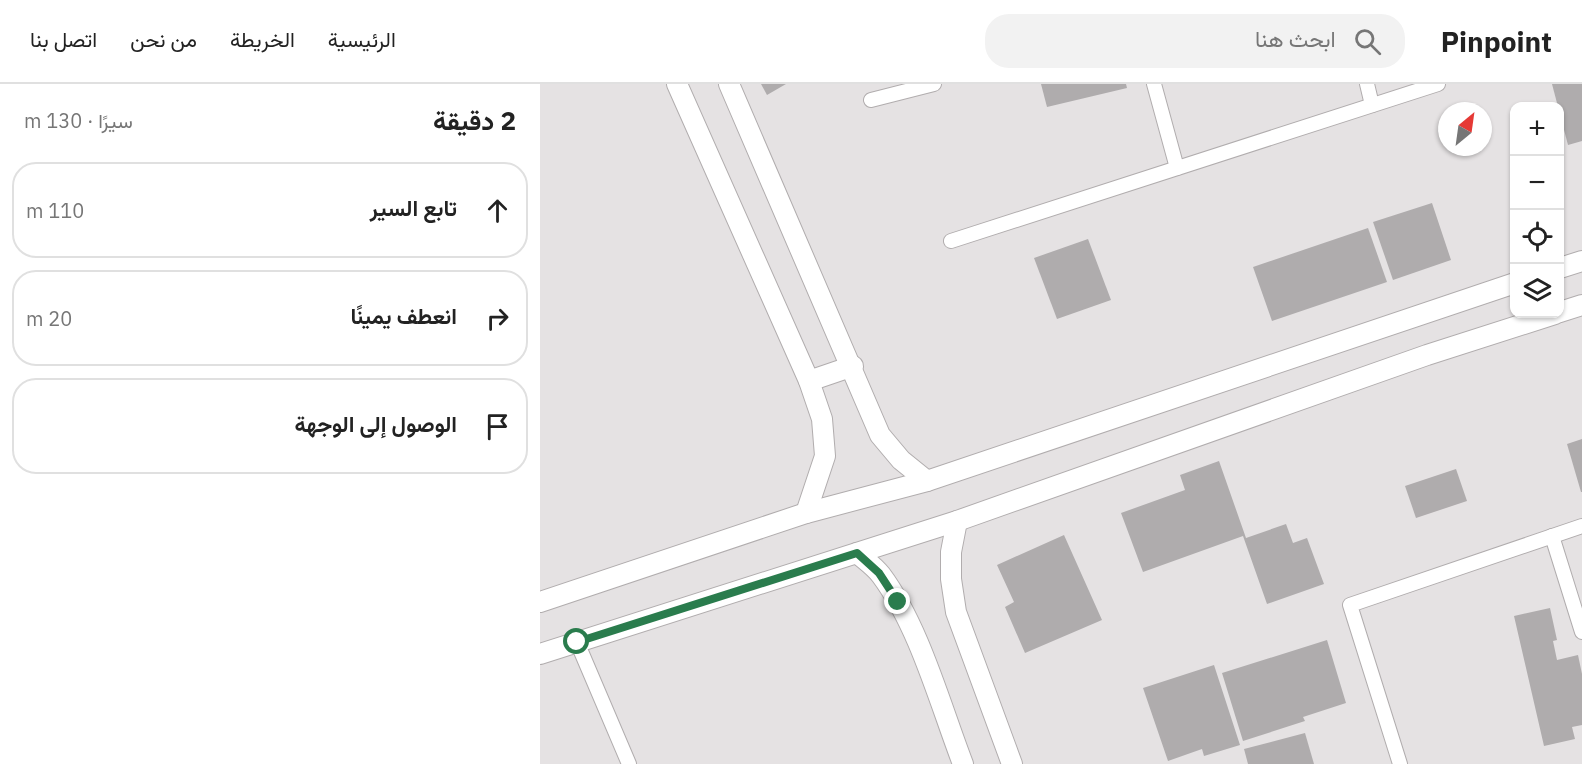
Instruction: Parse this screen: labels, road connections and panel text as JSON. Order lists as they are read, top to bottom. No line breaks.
{"north":"top right","page":{"header":"Pinpoint","search":"ابحث هنا","nav":["الرئيسية","الخريطة","من نحن","اتصل بنا"],"heading":["2 دقيقة","سيرًا · 130 m"],"map_buttons":["+","−"],"list":[["تابع السير","110 m"],["انعطف يمينًا","20 m"],"الوصول إلى الوجهة"]}}
